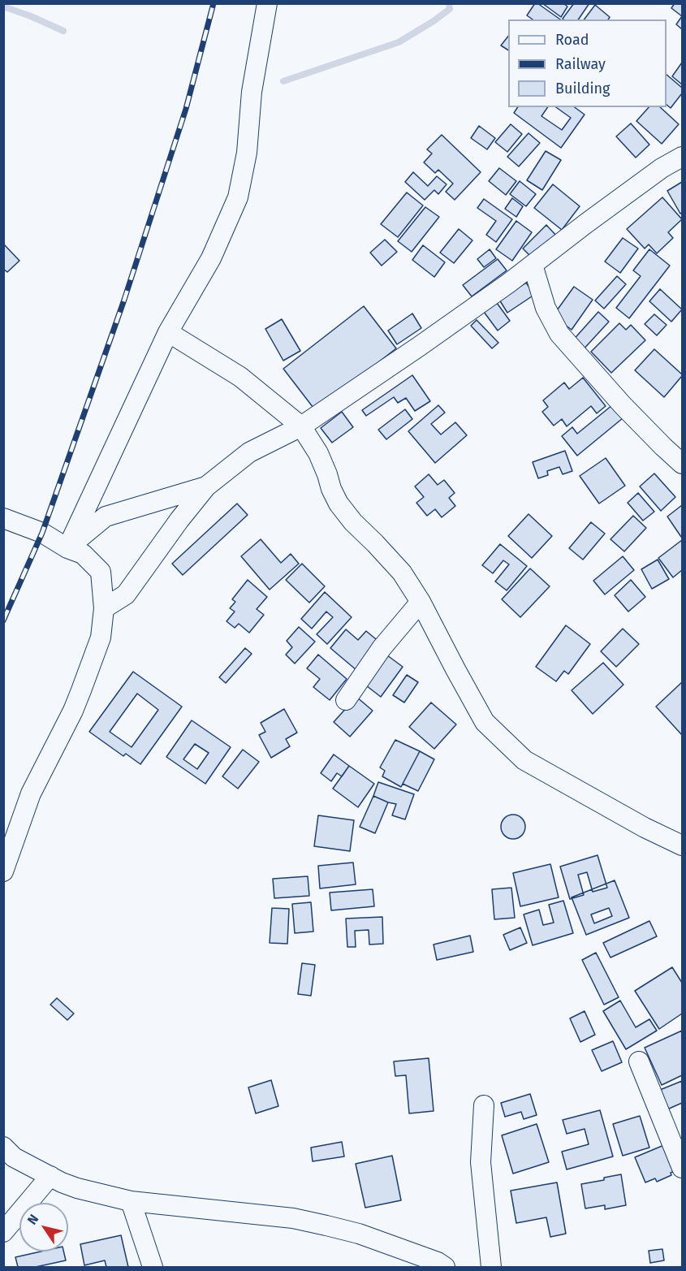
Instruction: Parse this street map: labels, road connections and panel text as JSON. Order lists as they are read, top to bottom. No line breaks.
{"legend":["Road","Railway","Building"],"north":"top left"}
